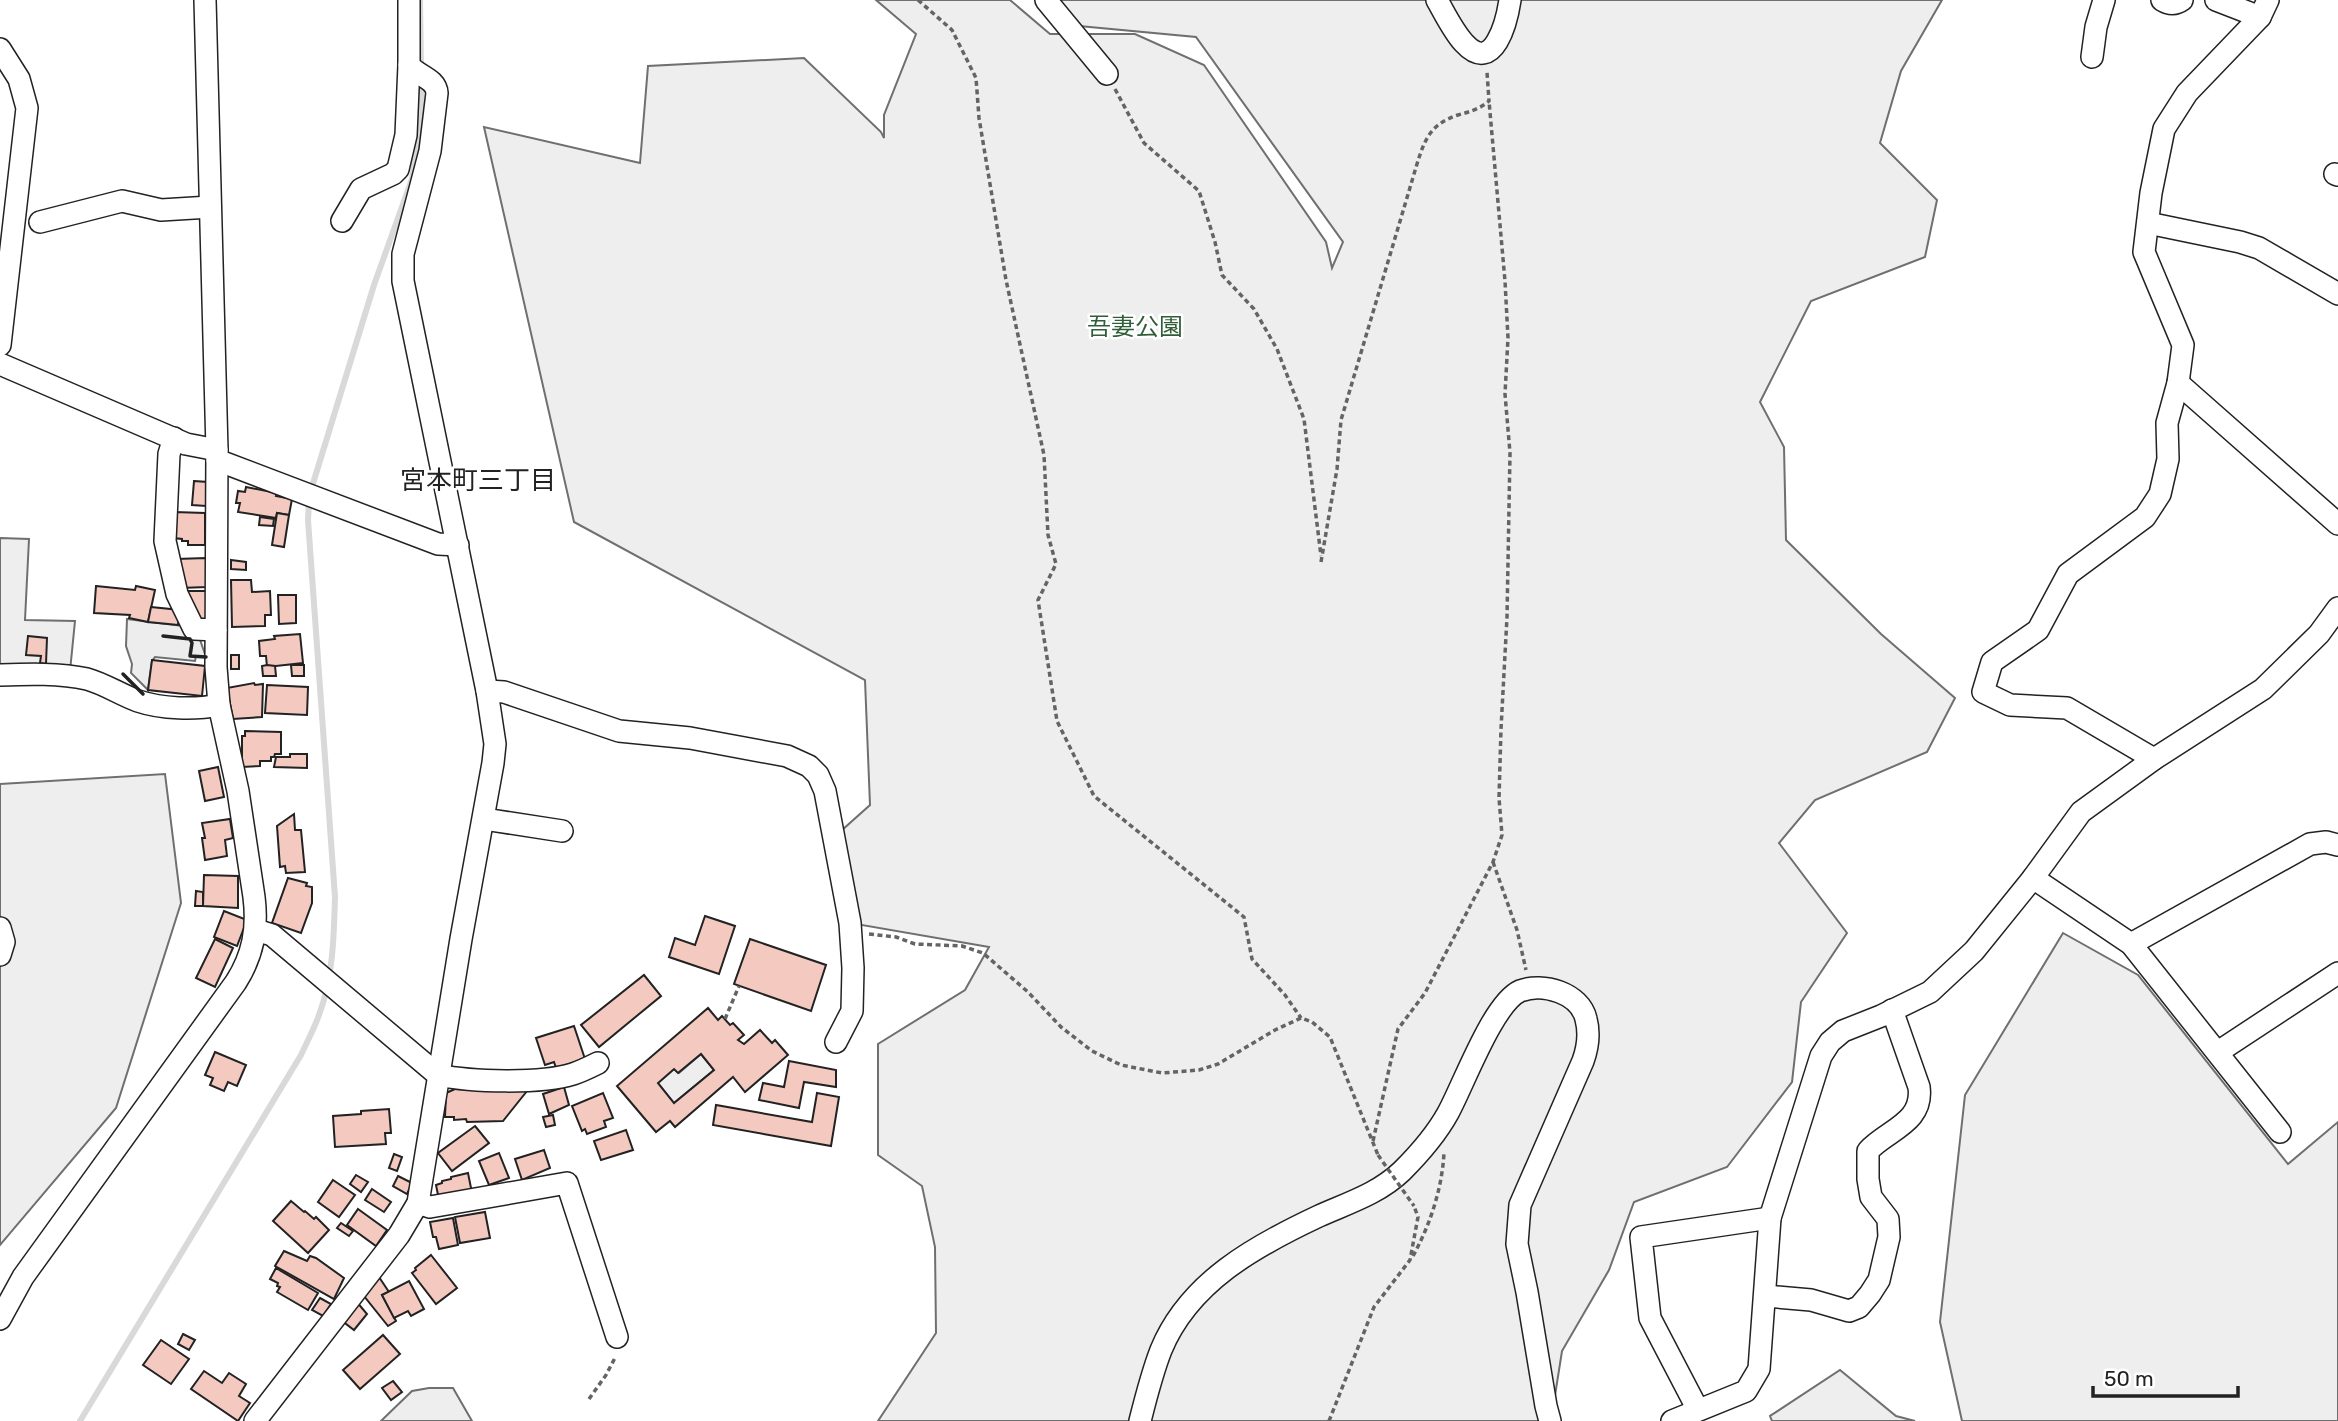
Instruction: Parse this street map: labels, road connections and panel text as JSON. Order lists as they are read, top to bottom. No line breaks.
{"districts":["宮本町三丁目"],"parks":["吾妻公園"],"scale_bar":"50 m"}
